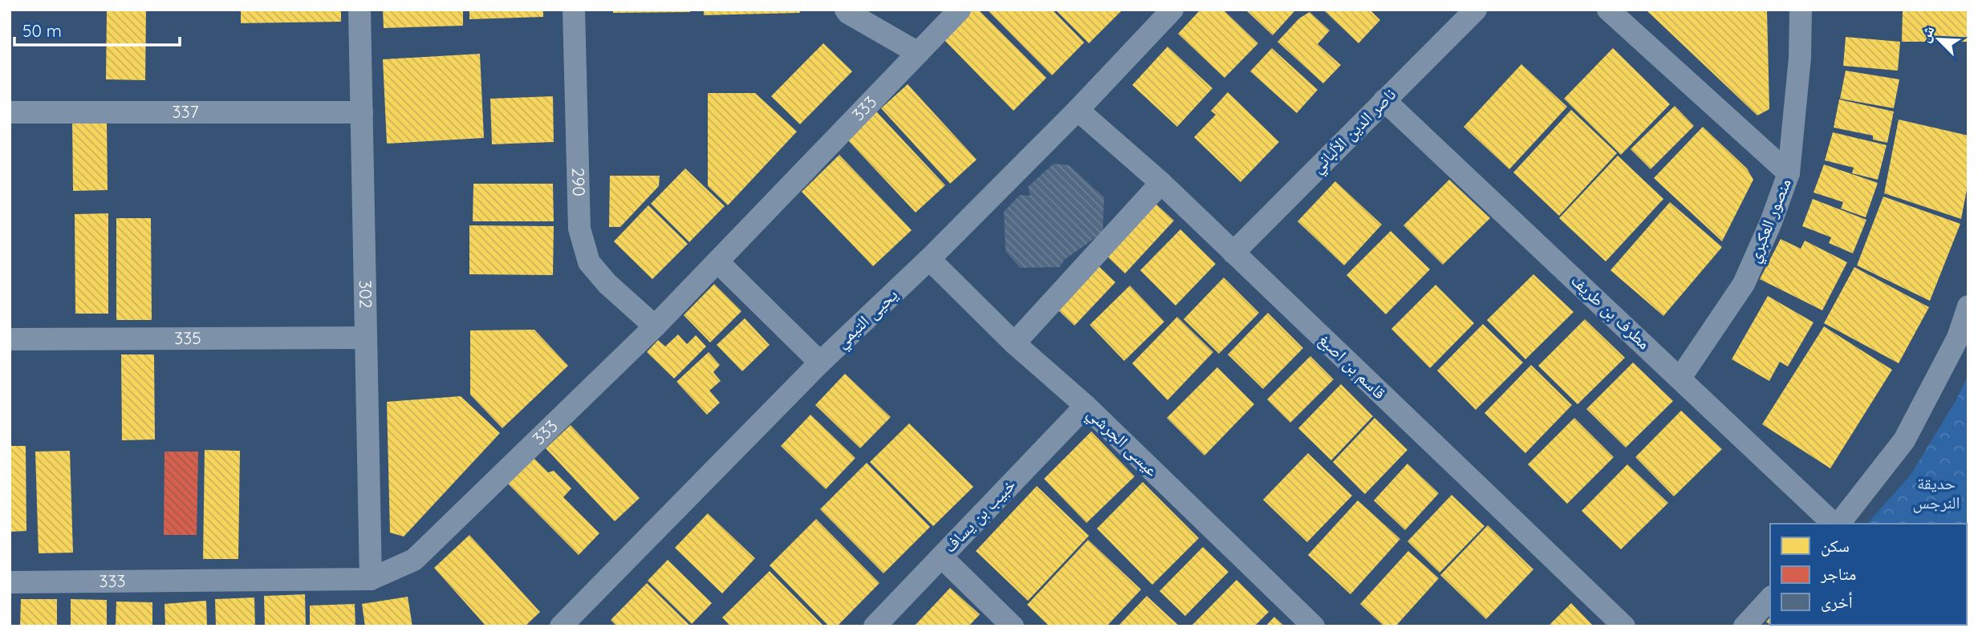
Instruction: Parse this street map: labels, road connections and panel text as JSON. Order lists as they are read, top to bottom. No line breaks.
{"streets":{"street":["333","337","ناصر الدين الألباني","290","منصور العكبري","302","مطرف بن طريف","يحيى التيمي","335","قاسم بن اصبغ","عيسى الجرشي","خبيب بن يساف"]},"crossings":[["333","290"],["333","302"],["337","302"],["ناصر الدين الألباني","مطرف بن طريف"],["ناصر الدين الألباني","قاسم بن اصبغ"],["منصور العكبري","مطرف بن طريف"],["302","335"],["يحيى التيمي","قاسم بن اصبغ"],["يحيى التيمي","عيسى الجرشي"],["عيسى الجرشي","خبيب بن يساف"]],"parks":["حديقة النرجس"],"legend":["سكن","متاجر","أخرى"],"scale_bar":"50 m","north":"top left"}
